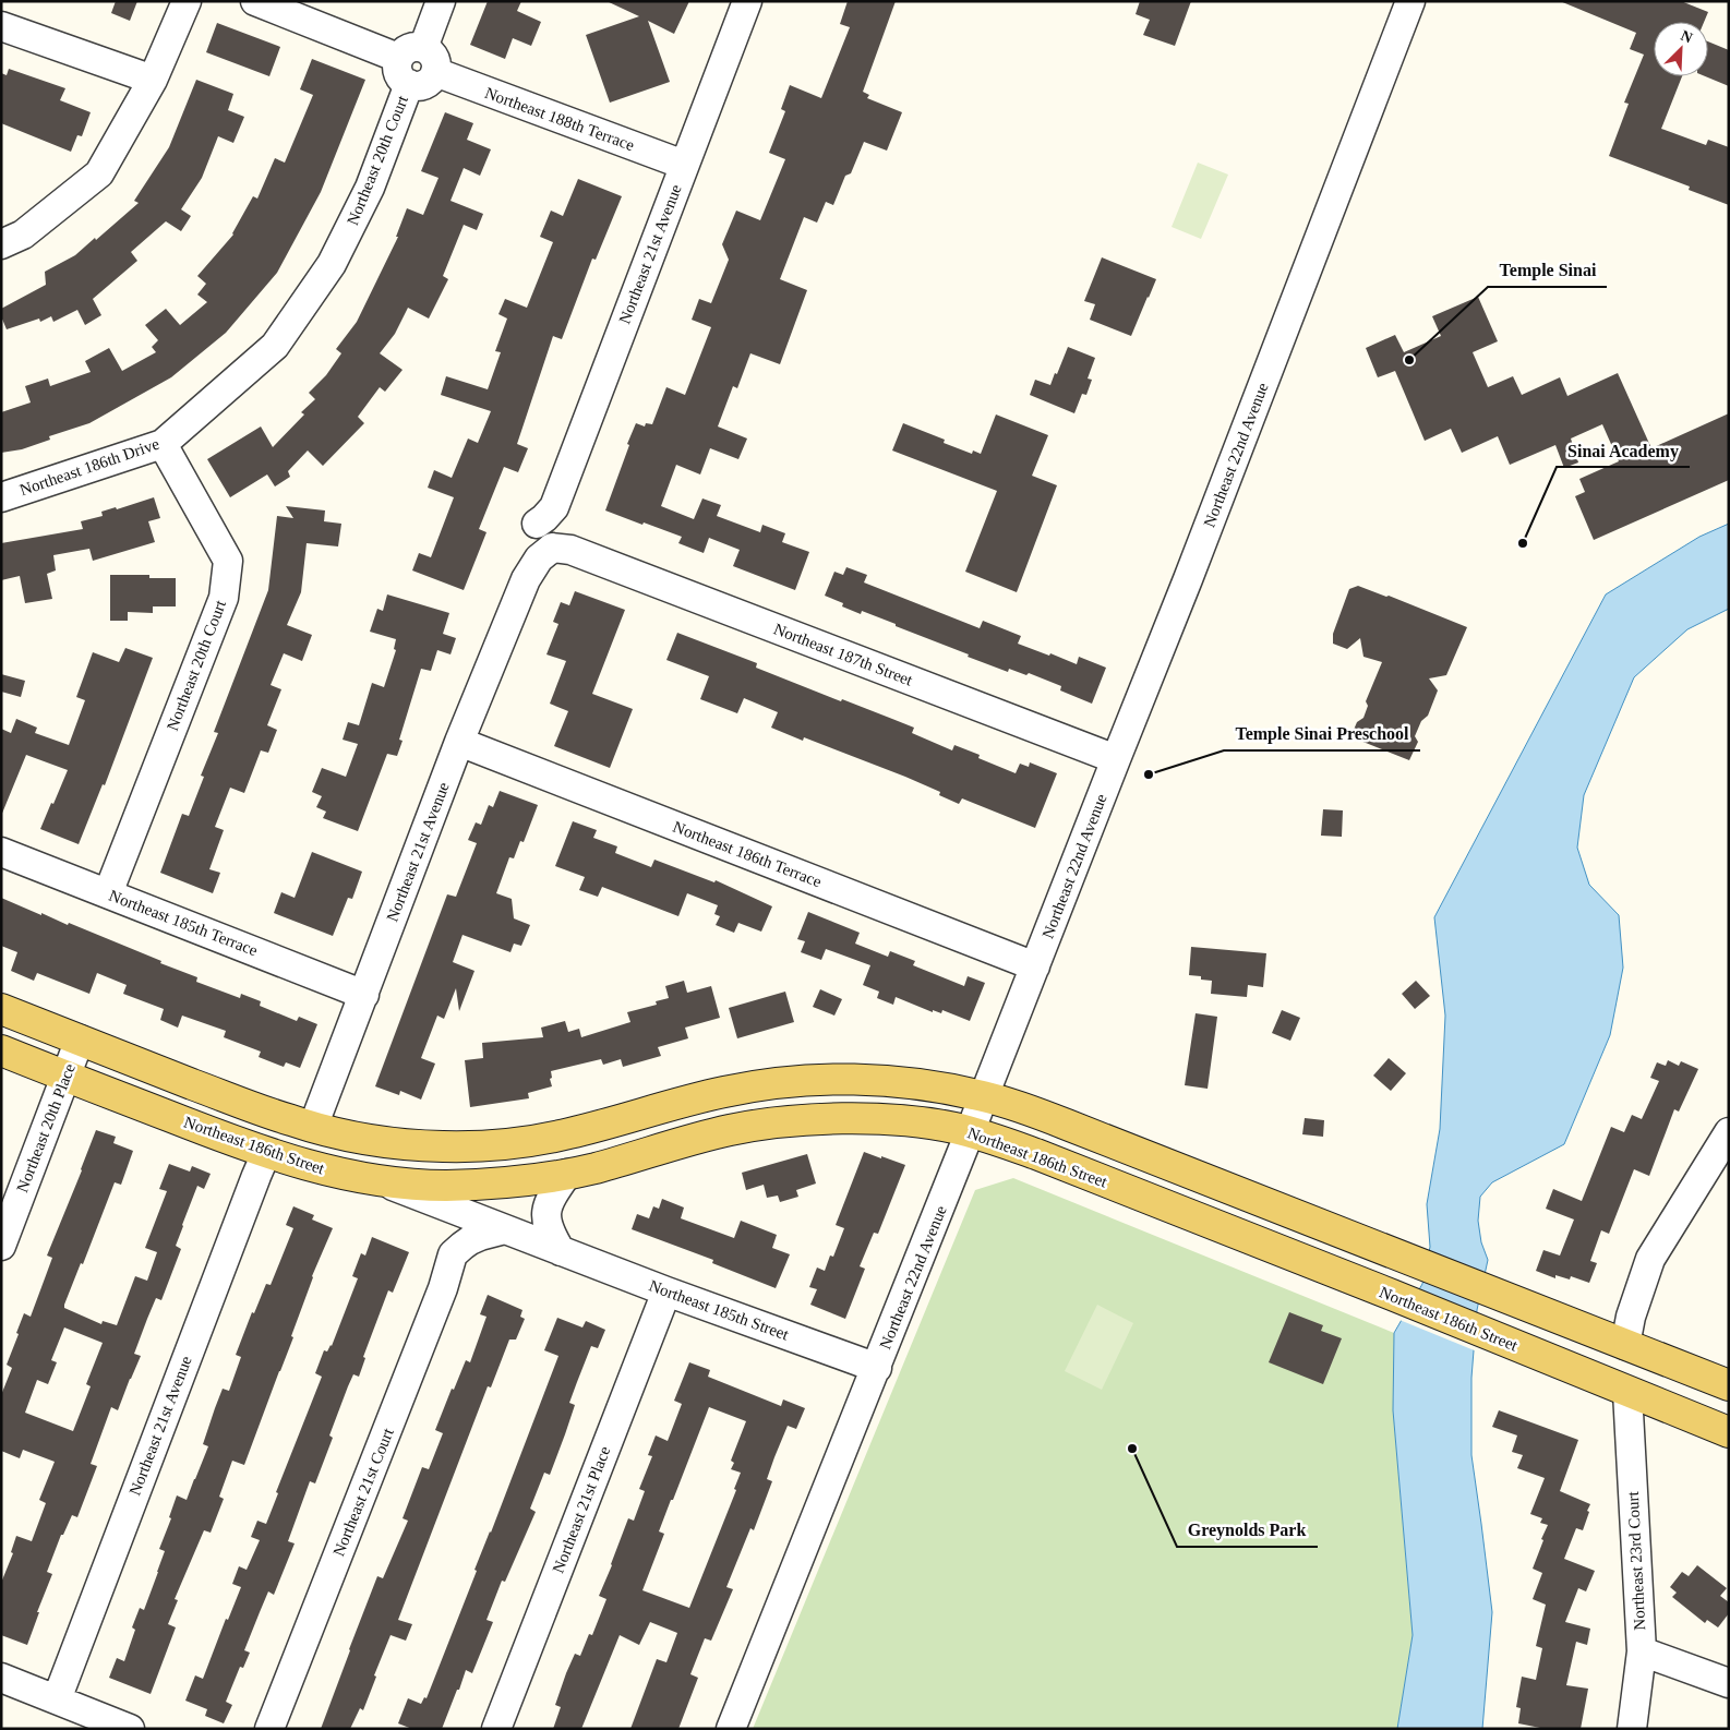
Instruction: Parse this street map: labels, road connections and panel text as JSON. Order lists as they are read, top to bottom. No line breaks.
{"streets":{"main road":["Northeast 186th Street"],"street":["Northeast 188th Terrace","Northeast 20th Court","Northeast 21st Avenue","Northeast 22nd Avenue","Northeast 186th Drive","Northeast 187th Street","Northeast 186th Terrace","Northeast 185th Terrace","Northeast 20th Place","Northeast 185th Street","Northeast 21st Court","Northeast 21st Place","Northeast 23rd Court"]},"crossings":[["Northeast 188th Terrace","Northeast 20th Court"],["Northeast 188th Terrace","Northeast 21st Avenue"],["Northeast 20th Court","Northeast 186th Drive"],["Northeast 20th Court","Northeast 185th Terrace"],["Northeast 21st Avenue","Northeast 187th Street"],["Northeast 21st Avenue","Northeast 186th Terrace"],["Northeast 21st Avenue","Northeast 185th Terrace"],["Northeast 21st Avenue","Northeast 186th Street"],["Northeast 22nd Avenue","Northeast 187th Street"],["Northeast 22nd Avenue","Northeast 186th Terrace"],["Northeast 22nd Avenue","Northeast 186th Street"],["Northeast 22nd Avenue","Northeast 185th Street"],["Northeast 20th Place","Northeast 186th Street"],["Northeast 186th Street","Northeast 185th Street"],["Northeast 186th Street","Northeast 23rd Court"],["Northeast 185th Street","Northeast 21st Place"]],"places":["Temple Sinai","Sinai Academy","Temple Sinai Preschool","Greynolds Park"],"north":"top right"}
